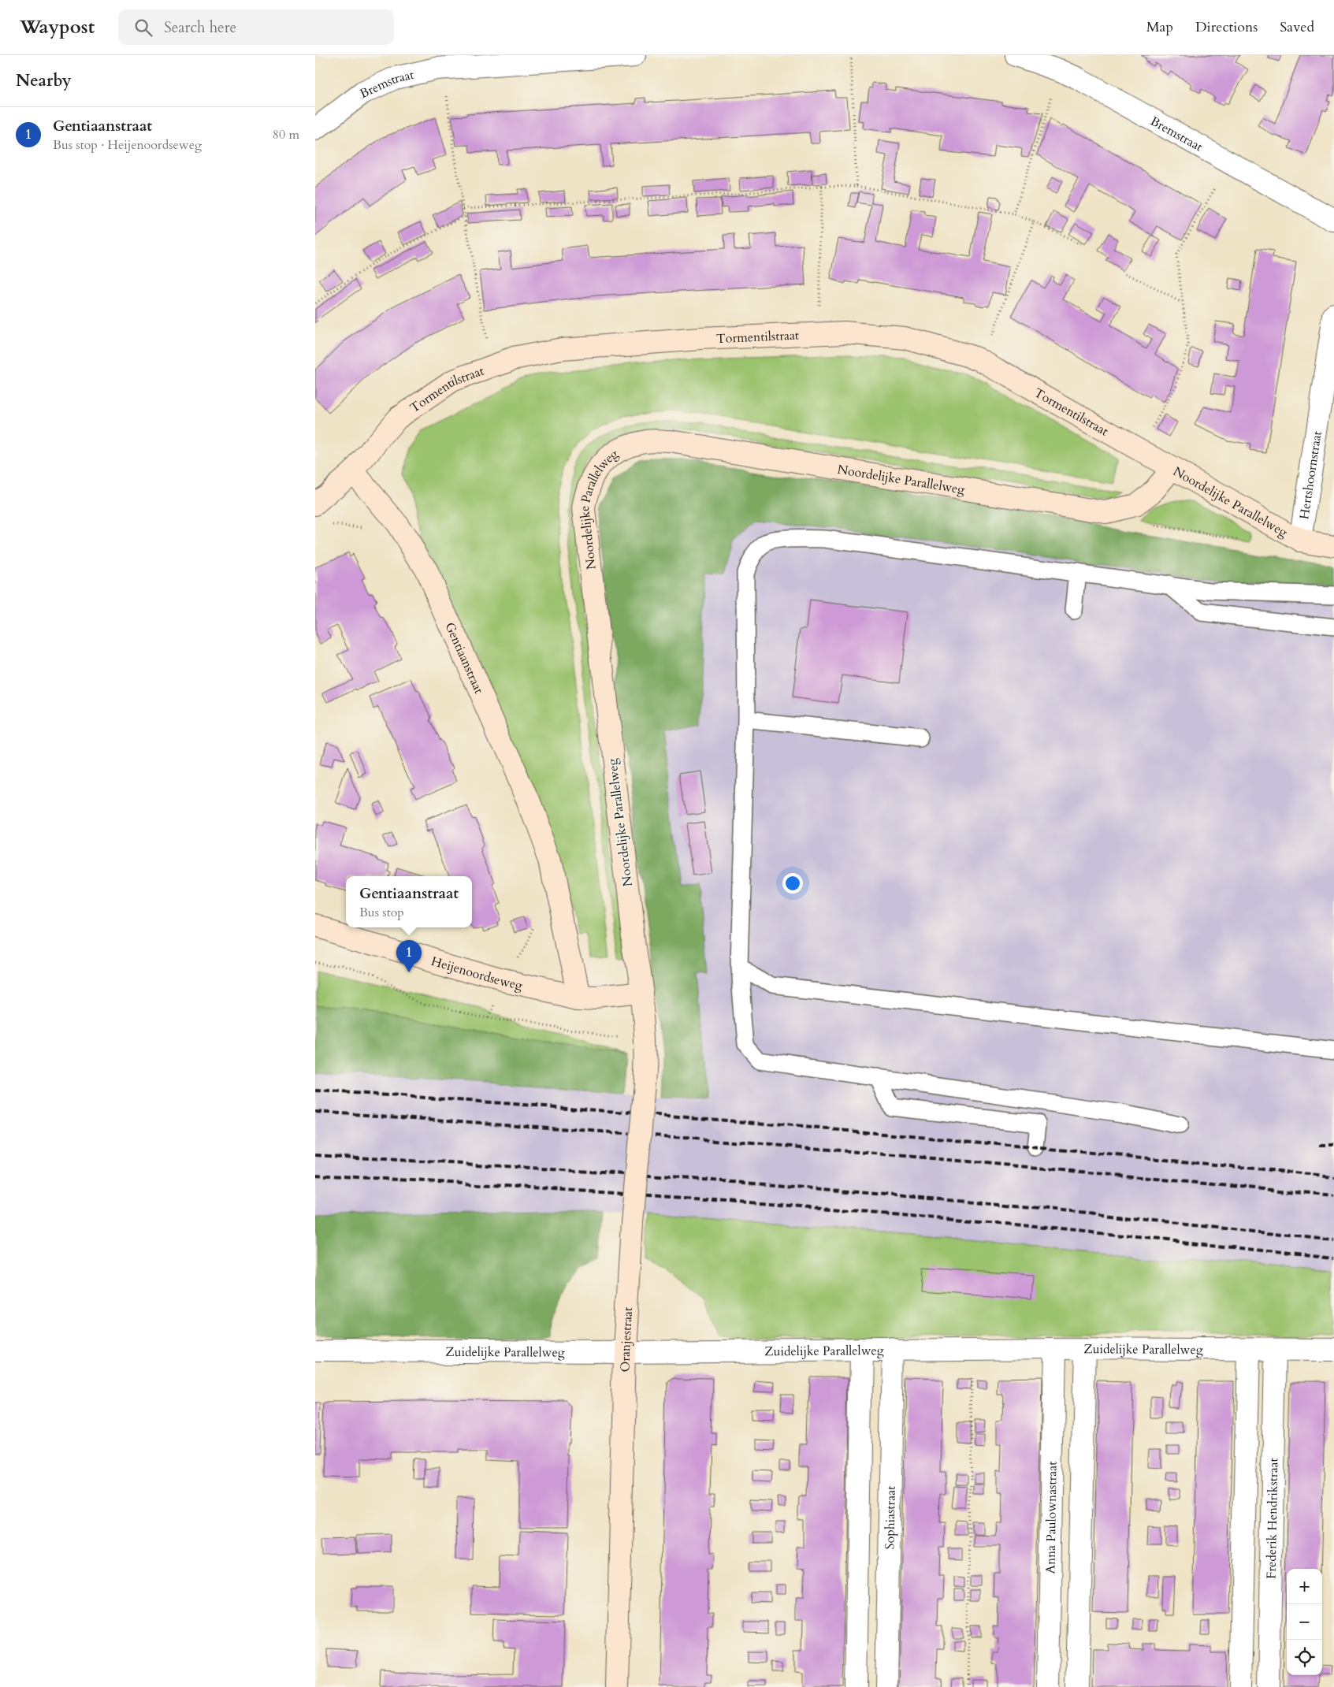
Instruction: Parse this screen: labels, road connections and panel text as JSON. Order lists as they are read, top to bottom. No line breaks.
{"streets":{"street":["Bremstraat","Tormentilstraat","Hertshoornstraat","Noordelijke Parallelweg","Gentiaanstraat","Heijenoordseweg","Oranjestraat","Zuidelijke Parallelweg","Anna Paulownastraat","Sophiastraat","Frederik Hendrikstraat"]},"crossings":[["Tormentilstraat","Noordelijke Parallelweg"],["Tormentilstraat","Gentiaanstraat"],["Hertshoornstraat","Noordelijke Parallelweg"],["Noordelijke Parallelweg","Heijenoordseweg"],["Noordelijke Parallelweg","Oranjestraat"],["Gentiaanstraat","Heijenoordseweg"],["Heijenoordseweg","Oranjestraat"],["Oranjestraat","Zuidelijke Parallelweg"],["Zuidelijke Parallelweg","Anna Paulownastraat"],["Zuidelijke Parallelweg","Sophiastraat"],["Zuidelijke Parallelweg","Frederik Hendrikstraat"]],"page":{"header":"Waypost","search":"Search here","nav":["Map","Directions","Saved"],"heading":"Nearby","list":[{"mark":"1","name":"Gentiaanstraat","note":"Bus stop · Heijenoordseweg","value":"80 m"}],"popup":["Gentiaanstraat","Bus stop"],"pins":"1","map_buttons":["+","−"]}}
